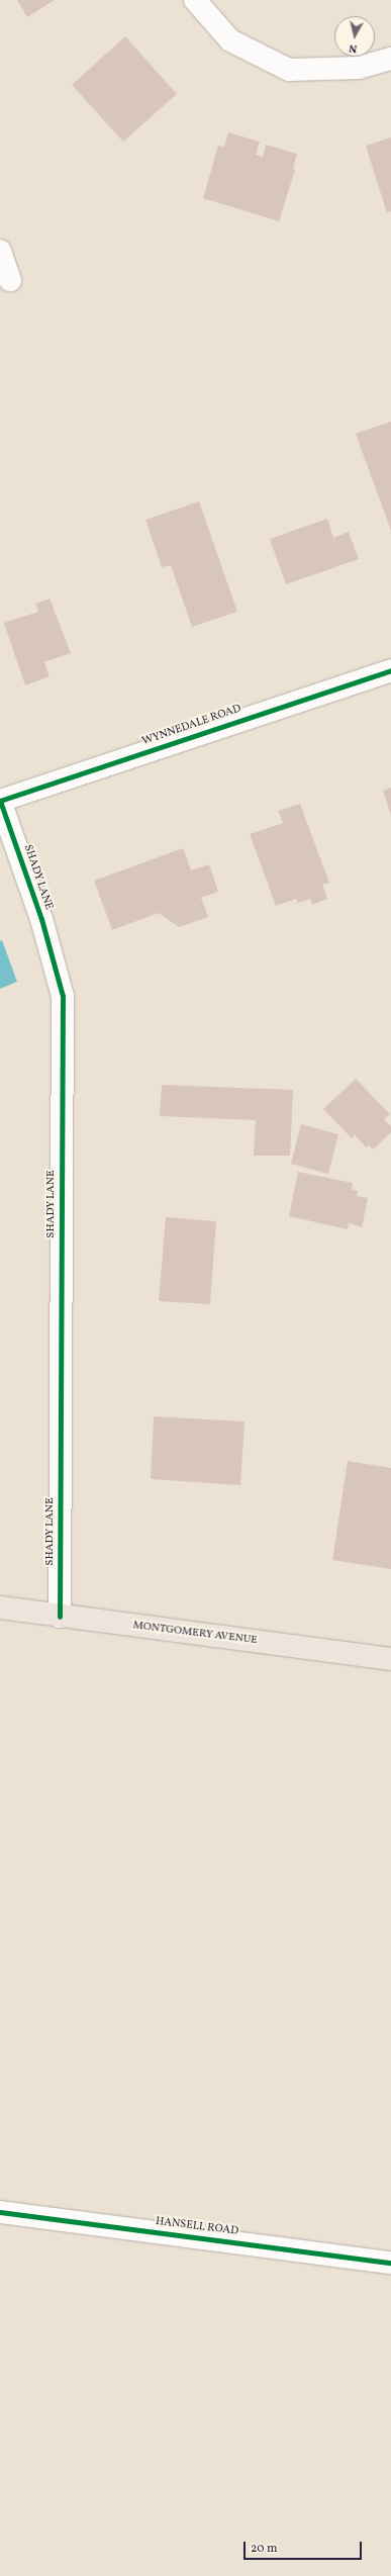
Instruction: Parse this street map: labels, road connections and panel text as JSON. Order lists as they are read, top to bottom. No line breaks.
{"streets":{"main road":["MONTGOMERY AVENUE"],"street":["WYNNEDALE ROAD","SHADY LANE","HANSELL ROAD"]},"crossings":[["WYNNEDALE ROAD","SHADY LANE"],["SHADY LANE","MONTGOMERY AVENUE"]],"scale_bar":"20 m","north":"bottom"}
